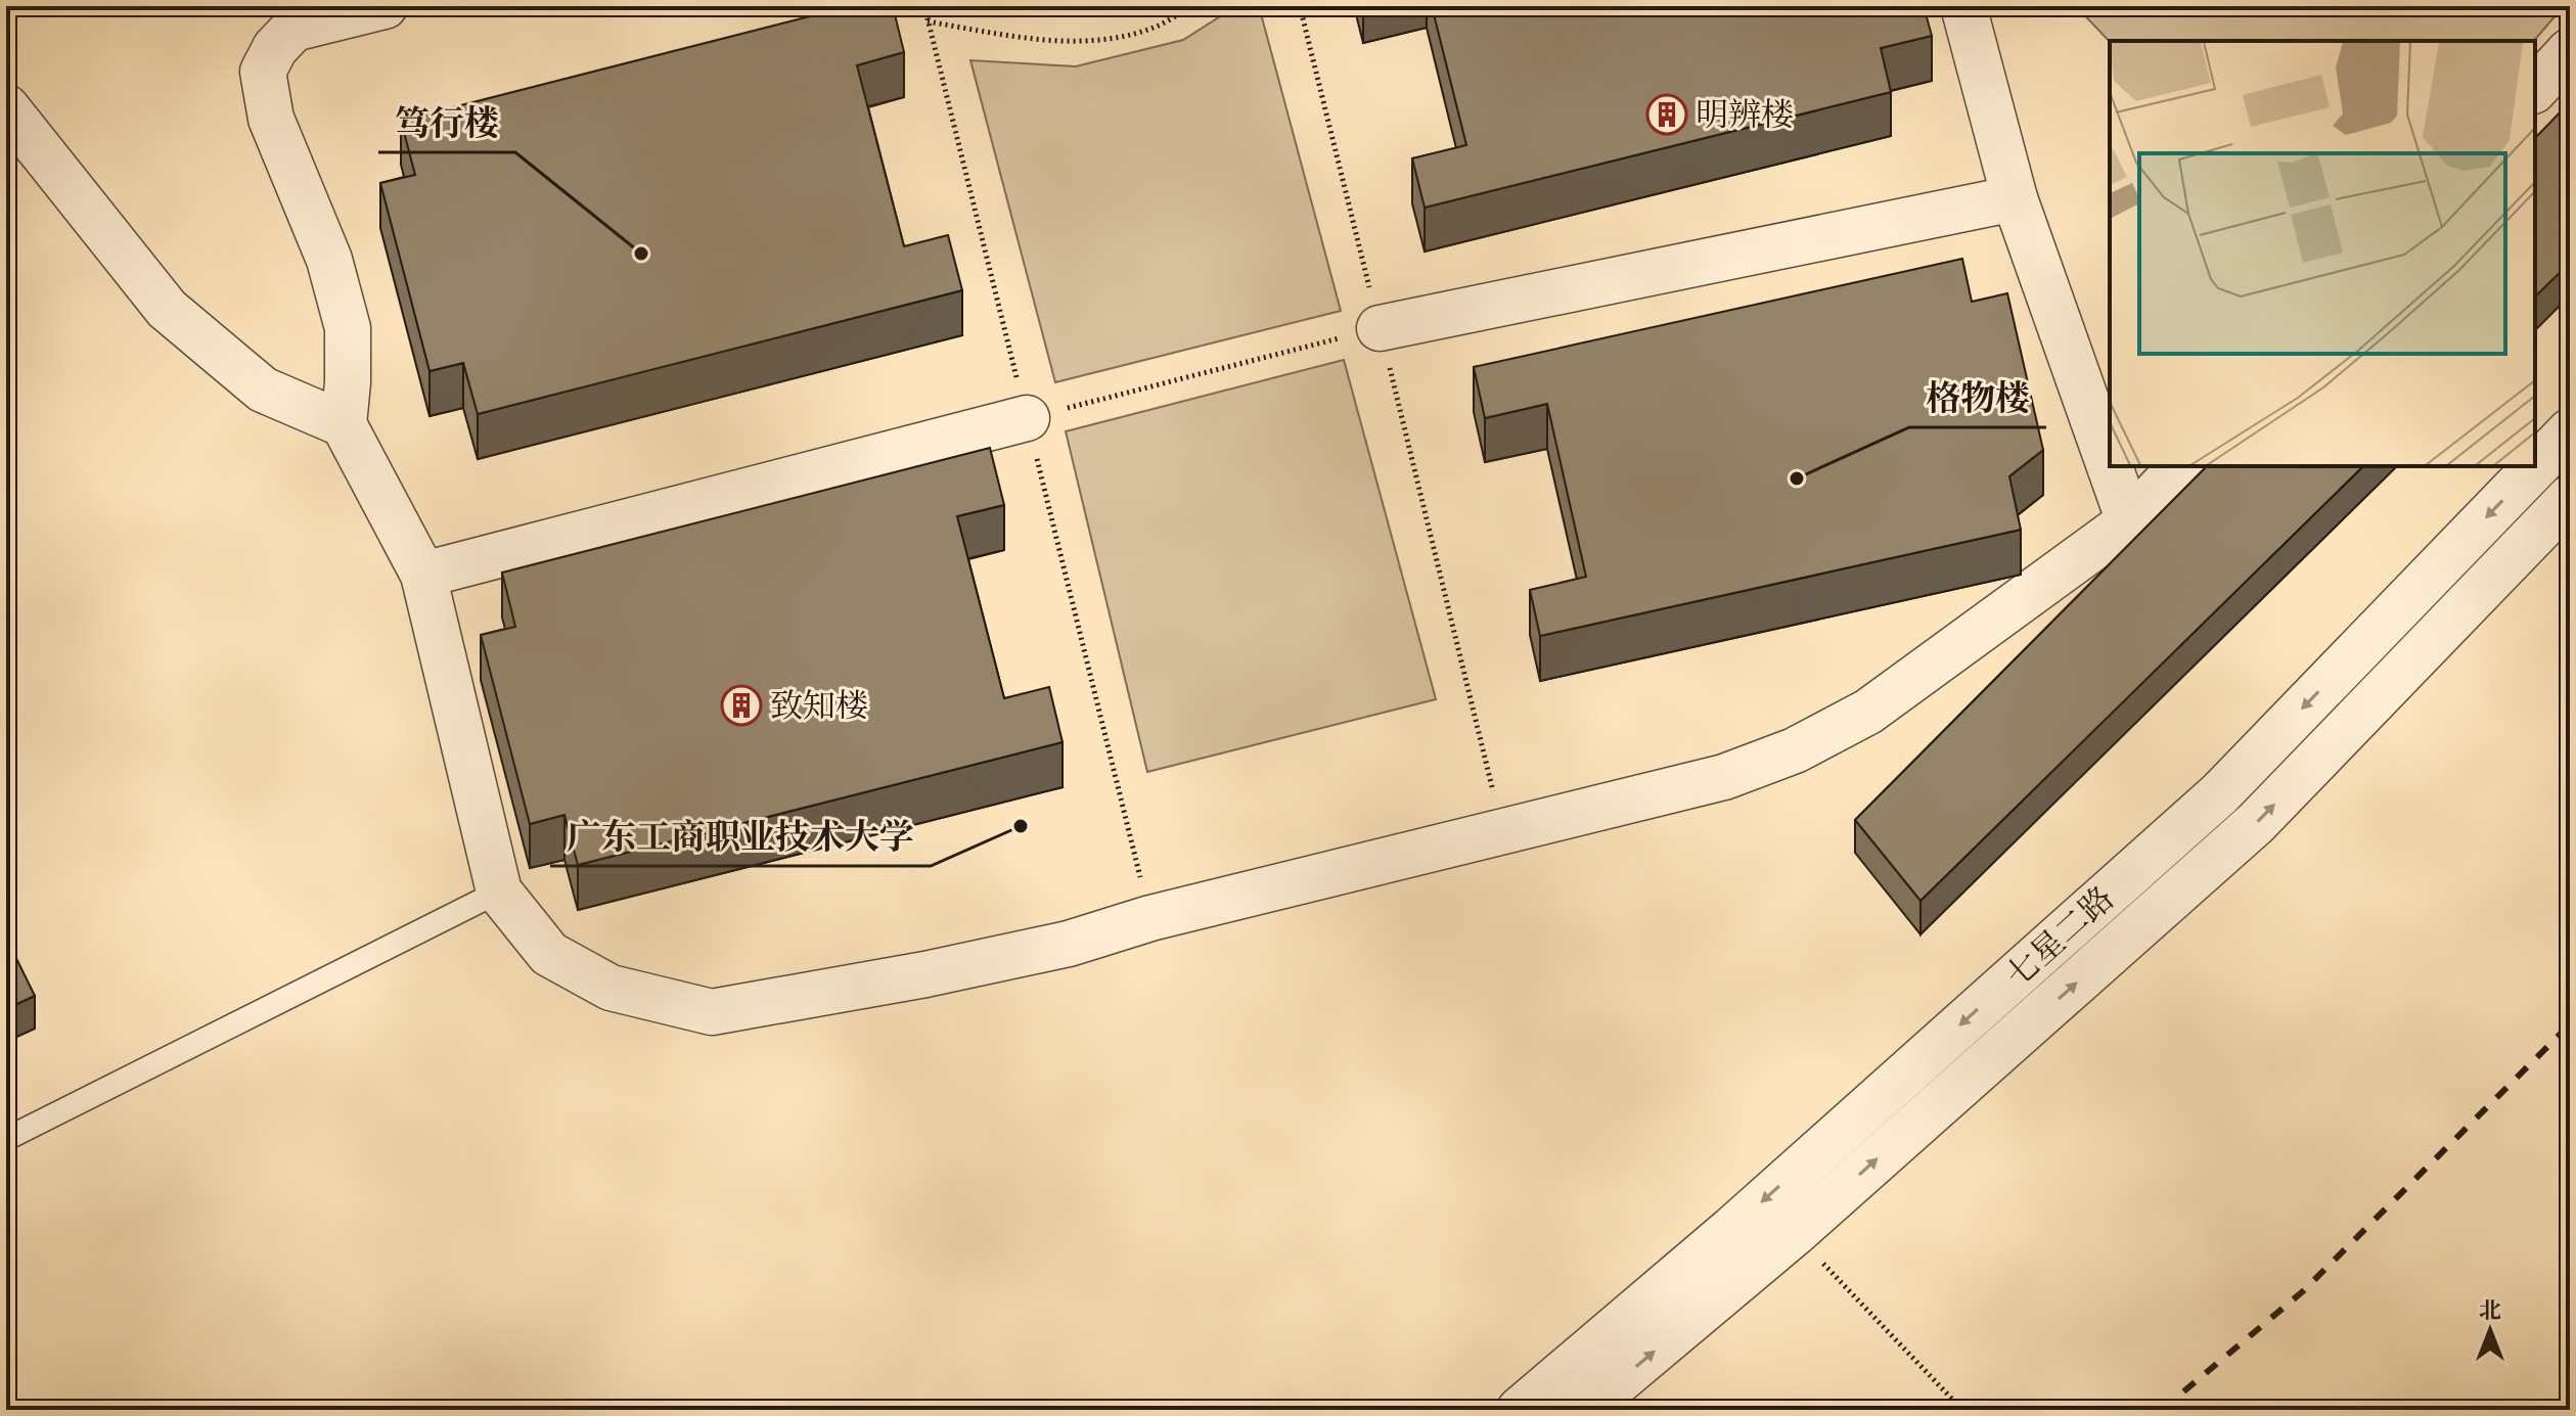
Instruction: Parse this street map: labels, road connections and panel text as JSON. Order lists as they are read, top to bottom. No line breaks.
{"streets":{"street":["七星二路"]},"places":{"building":["明辨楼","致知楼"],"other":["笃行楼","格物楼","广东工商职业技术大学"]},"north":"top"}
